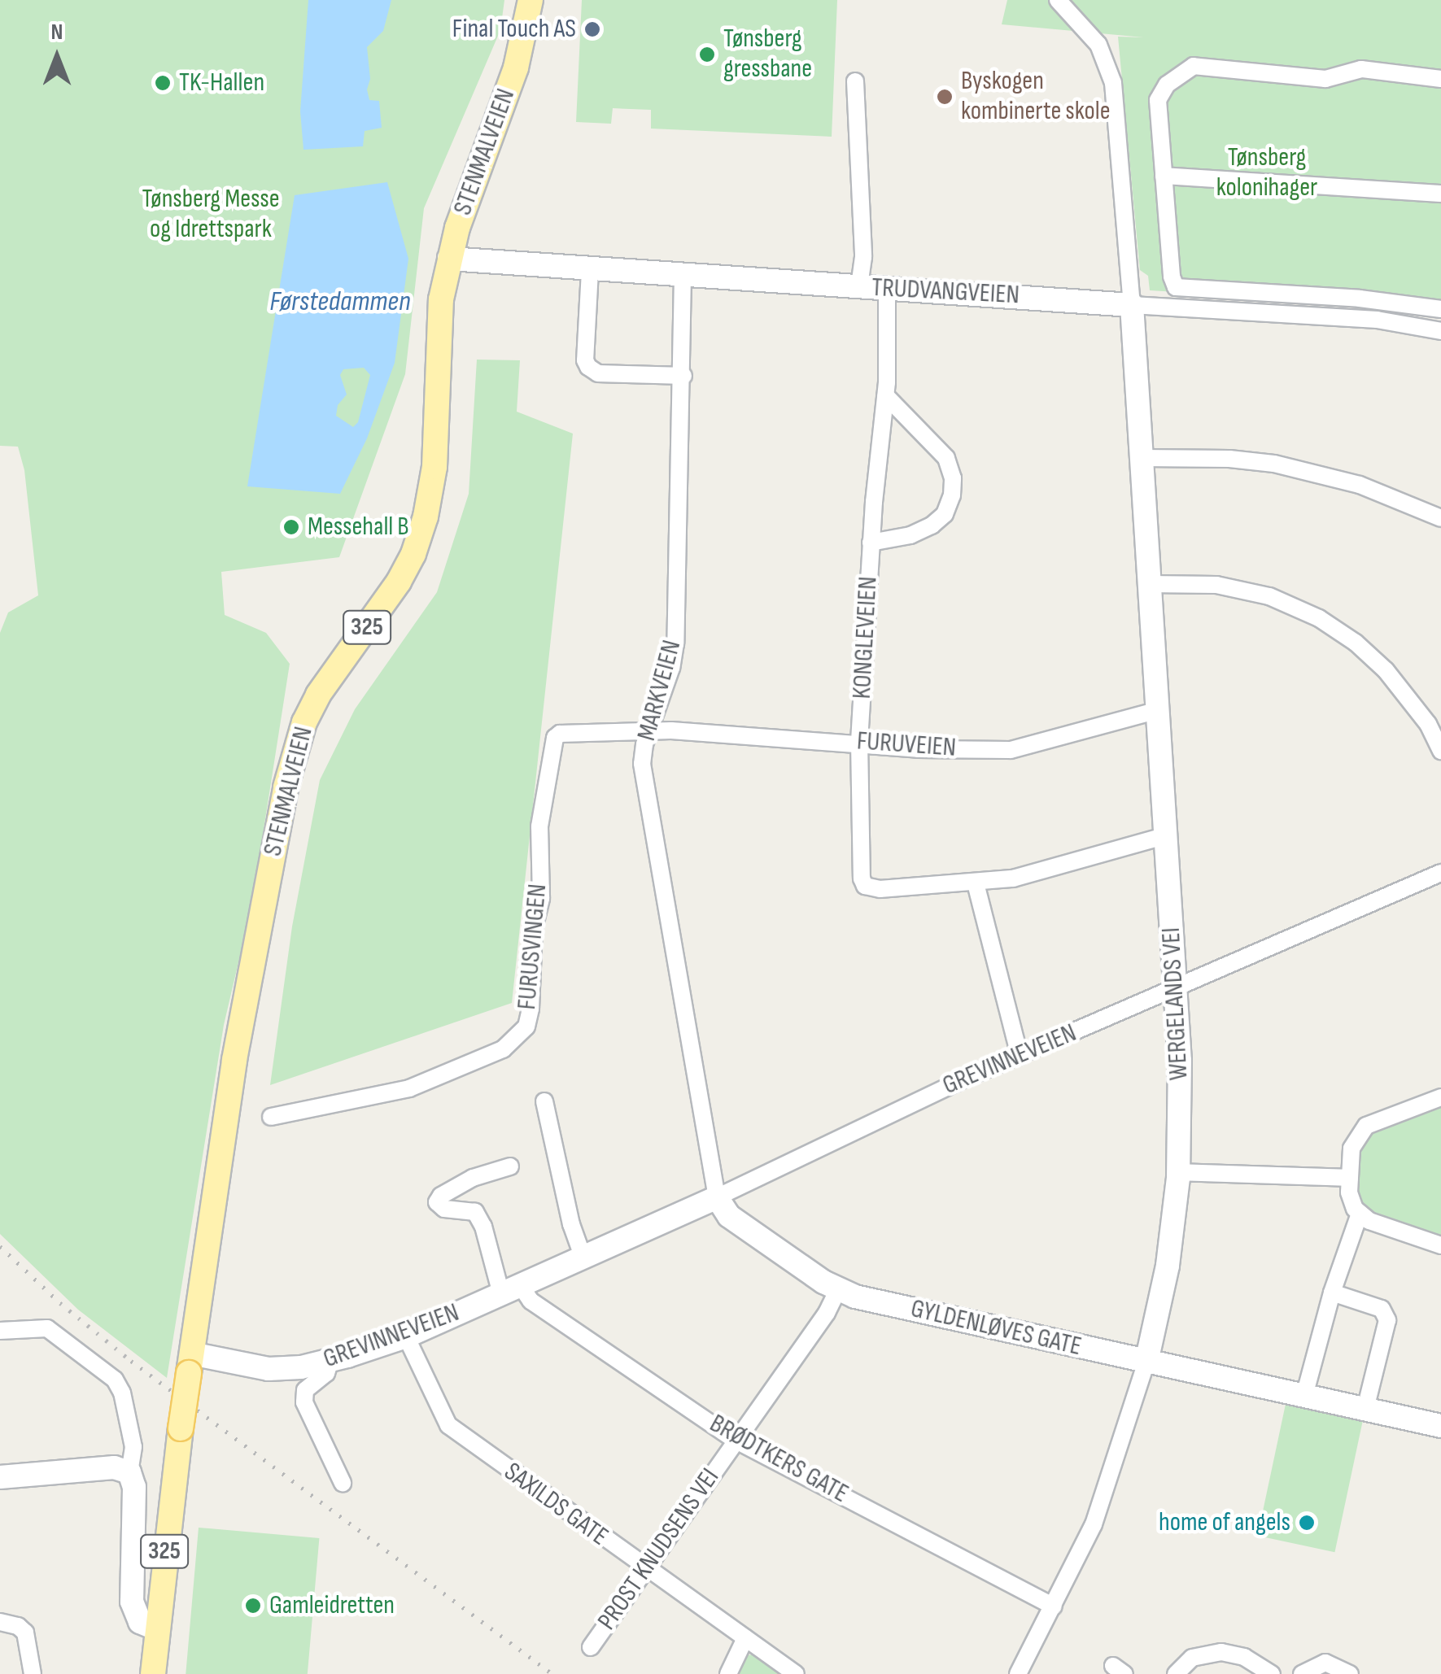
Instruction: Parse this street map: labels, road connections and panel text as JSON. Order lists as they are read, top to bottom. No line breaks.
{"streets":{"main road":["STENMALVEIEN","TRUDVANGVEIEN","325","WERGELANDS VEI","GREVINNEVEIEN","GYLDENLØVES GATE"],"street":["KONGLEVEIEN","MARKVEIEN","FURUVEIEN","FURUSVINGEN","BRØDTKERS GATE","SAXILDS GATE","PROST KNUDSENS VEI"]},"crossings":[["STENMALVEIEN","TRUDVANGVEIEN"],["STENMALVEIEN","325"],["STENMALVEIEN","GREVINNEVEIEN"],["TRUDVANGVEIEN","KONGLEVEIEN"],["TRUDVANGVEIEN","MARKVEIEN"],["TRUDVANGVEIEN","WERGELANDS VEI"],["325","GREVINNEVEIEN"],["KONGLEVEIEN","FURUVEIEN"],["MARKVEIEN","FURUVEIEN"],["MARKVEIEN","FURUSVINGEN"],["MARKVEIEN","GREVINNEVEIEN"],["MARKVEIEN","GYLDENLØVES GATE"],["FURUVEIEN","FURUSVINGEN"],["FURUVEIEN","WERGELANDS VEI"],["WERGELANDS VEI","GREVINNEVEIEN"],["WERGELANDS VEI","GYLDENLØVES GATE"],["WERGELANDS VEI","BRØDTKERS GATE"],["GREVINNEVEIEN","GYLDENLØVES GATE"],["GREVINNEVEIEN","BRØDTKERS GATE"],["GREVINNEVEIEN","SAXILDS GATE"],["GYLDENLØVES GATE","PROST KNUDSENS VEI"],["BRØDTKERS GATE","PROST KNUDSENS VEI"],["SAXILDS GATE","PROST KNUDSENS VEI"]],"water":["Førstedammen"],"parks":["Tønsberg kolonihager","Tønsberg Messe og Idrettspark"],"places":["Final Touch AS","Tønsberg gressbane","TK-Hallen","Byskogen kombinerte skole","Messehall B","home of angels","Gamleidretten"],"north":"top"}
